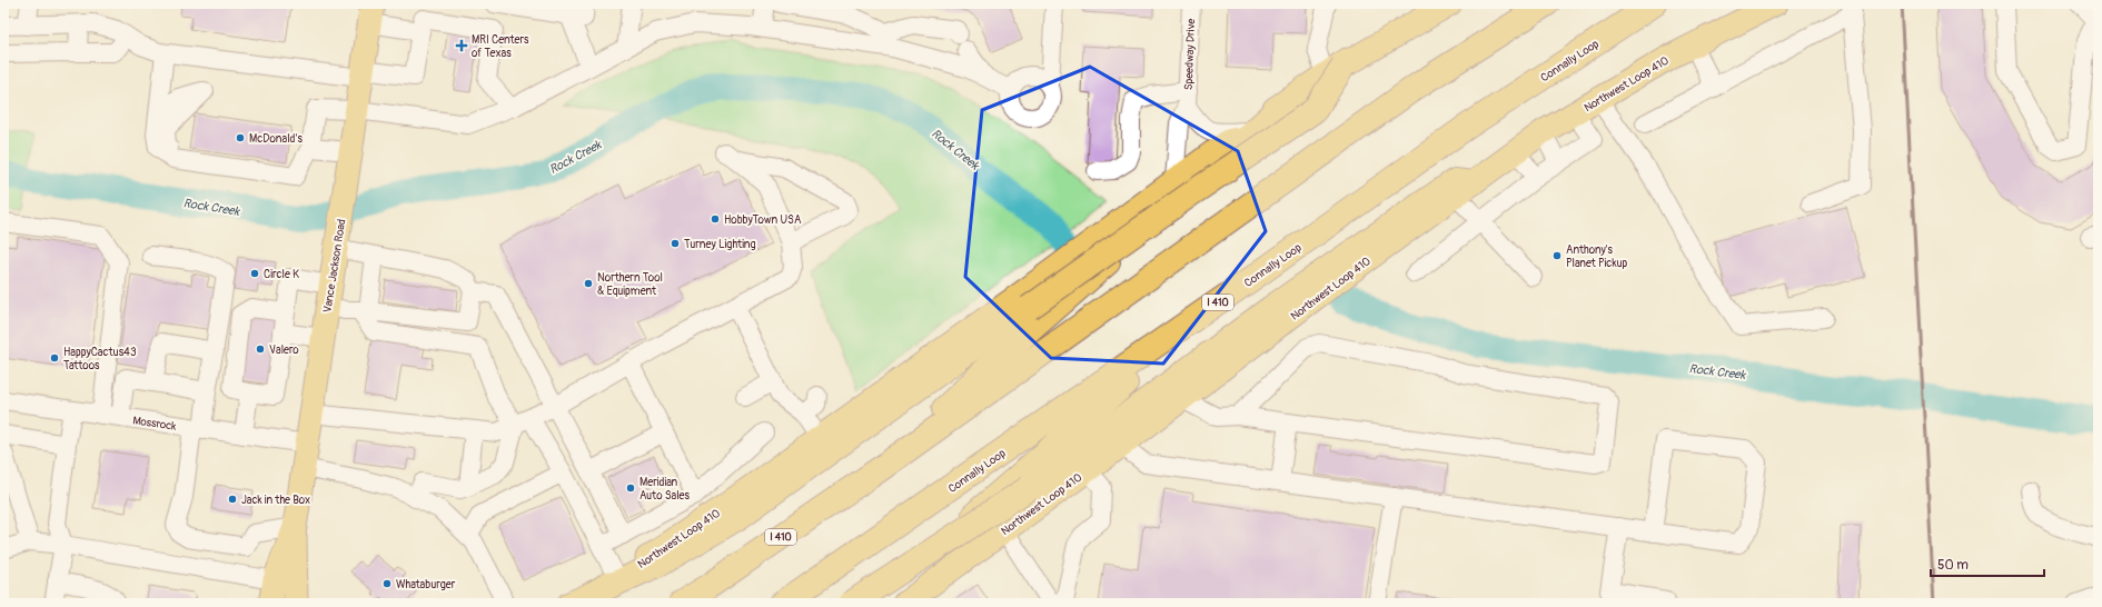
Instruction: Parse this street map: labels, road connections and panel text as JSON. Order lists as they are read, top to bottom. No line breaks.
{"streets":{"highway":["Connally Loop","I 410"],"main road":["Northwest Loop 410","Vance Jackson Road"],"street":["Speedway Drive","Mossrock"]},"crossings":[["Speedway Drive","Northwest Loop 410"],["Vance Jackson Road","Mossrock"]],"water":["Rock Creek"],"places":{"health":["MRI Centers of Texas"],"other":["McDonald's","HobbyTown USA","Turney Lighting","Anthony's Planet Pickup","Circle K","Northern Tool & Equipment","Valero","HappyCactus43 Tattoos","Meridian Auto Sales","Jack in the Box","Whataburger"]},"scale_bar":"50 m"}
